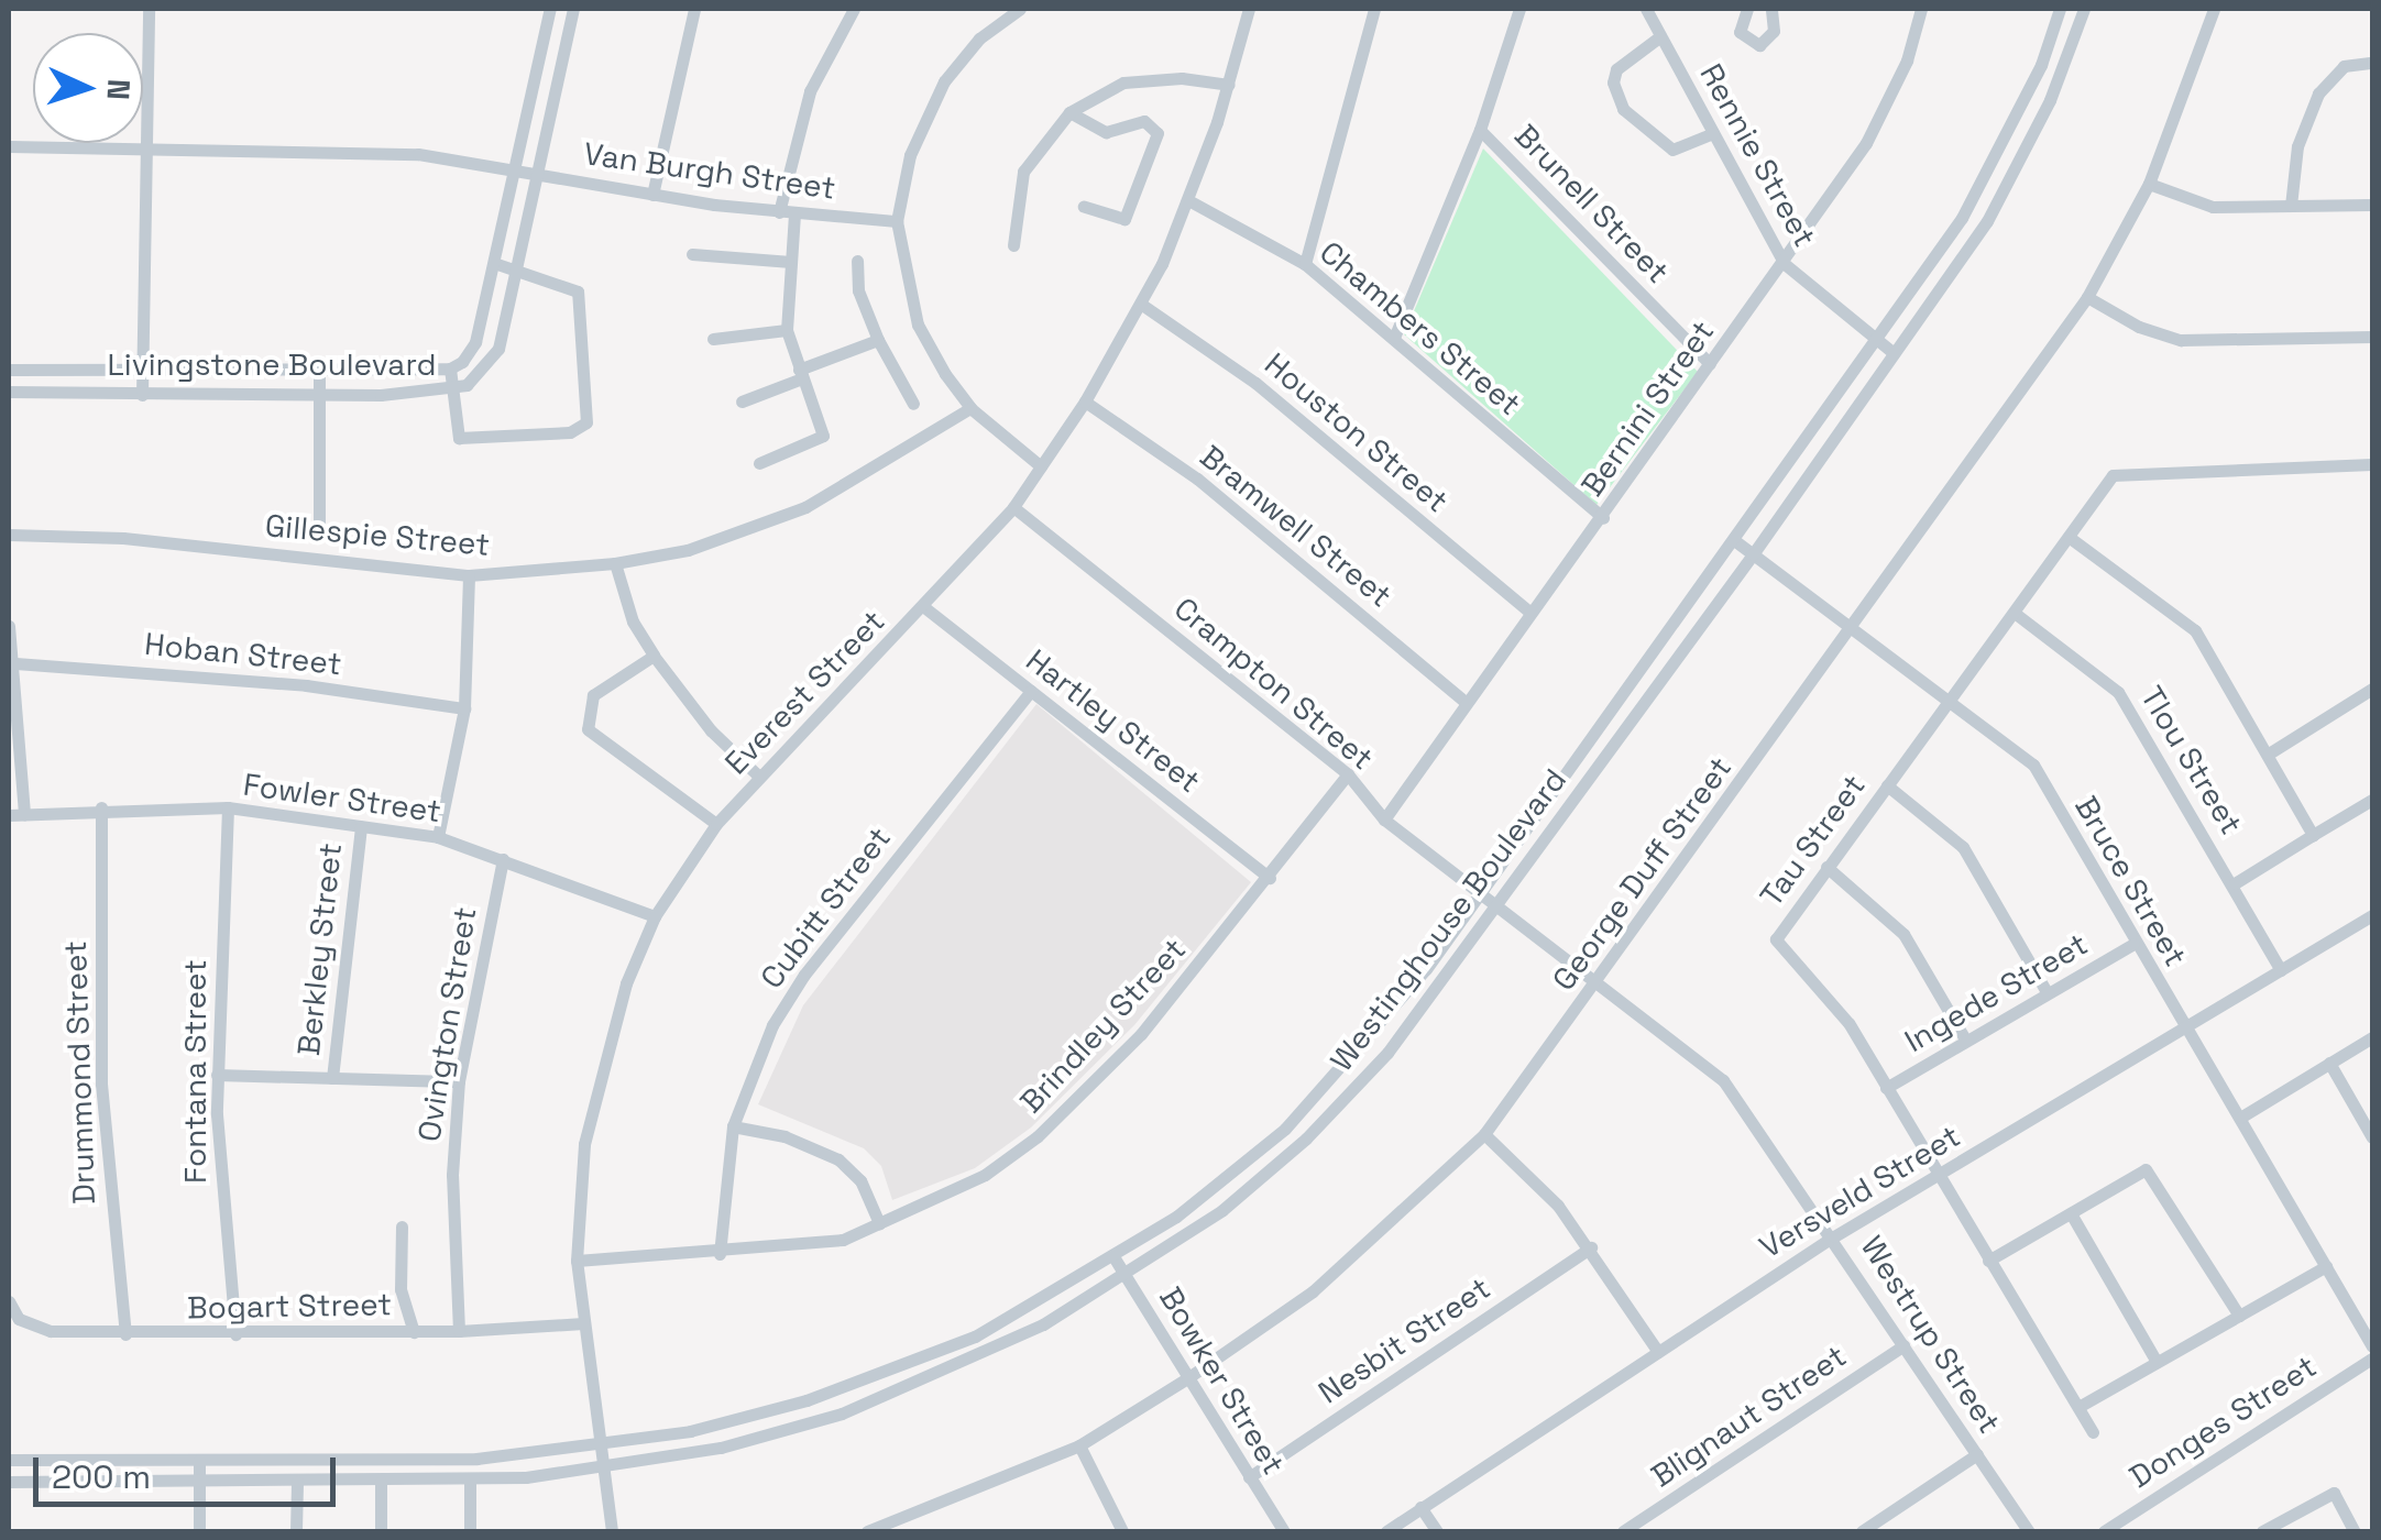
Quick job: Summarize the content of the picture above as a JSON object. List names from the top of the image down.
{
  "streets": {
    "street": [
      "Rennie Street",
      "Van Burgh Street",
      "Brunell Street",
      "Chambers Street",
      "Livingstone Boulevard",
      "Bernini Street",
      "Houston Street",
      "Bramwell Street",
      "Gillespie Street",
      "Hoban Street",
      "Crampton Street",
      "Everest Street",
      "Hartley Street",
      "Tlou Street",
      "Fowler Street",
      "Tau Street",
      "George Duff Street",
      "Bruce Street",
      "Cubitt Street",
      "Westinghouse Boulevard",
      "Berkley Street",
      "Ingede Street",
      "Ovington Street",
      "Brindley Street",
      "Fontana Street",
      "Drummond Street",
      "Versveld Street",
      "Bogart Street",
      "Westrup Street",
      "Nesbit Street",
      "Bowker Street",
      "Blignaut Street",
      "Donges Street"
    ]
  },
  "crossings": [
    ["Rennie Street", "Bernini Street"],
    ["Rennie Street", "Westinghouse Boulevard"],
    ["Van Burgh Street", "Livingstone Boulevard"],
    ["Brunell Street", "Bernini Street"],
    ["Chambers Street", "Bernini Street"],
    ["Chambers Street", "Everest Street"],
    ["Bernini Street", "Houston Street"],
    ["Bernini Street", "Bramwell Street"],
    ["Bernini Street", "Crampton Street"],
    ["Houston Street", "Everest Street"],
    ["Bramwell Street", "Everest Street"],
    ["Crampton Street", "Everest Street"],
    ["Crampton Street", "Westinghouse Boulevard"],
    ["Crampton Street", "Brindley Street"],
    ["Crampton Street", "Westrup Street"],
    ["Everest Street", "Hartley Street"],
    ["Everest Street", "Fowler Street"],
    ["Everest Street", "Westinghouse Boulevard"],
    ["Everest Street", "Brindley Street"],
    ["Everest Street", "Bogart Street"],
    ["Hartley Street", "Cubitt Street"],
    ["Hartley Street", "Brindley Street"],
    ["Tlou Street", "Tau Street"],
    ["Tlou Street", "Versveld Street"],
    ["Fowler Street", "Berkley Street"],
    ["Fowler Street", "Ovington Street"],
    ["Fowler Street", "Fontana Street"],
    ["Fowler Street", "Drummond Street"],
    ["Tau Street", "Bruce Street"],
    ["Tau Street", "Ingede Street"],
    ["Tau Street", "Versveld Street"],
    ["George Duff Street", "Bruce Street"],
    ["George Duff Street", "Westrup Street"],
    ["George Duff Street", "Bowker Street"],
    ["Bruce Street", "Westinghouse Boulevard"],
    ["Bruce Street", "Ingede Street"],
    ["Bruce Street", "Versveld Street"],
    ["Cubitt Street", "Brindley Street"],
    ["Westinghouse Boulevard", "Westrup Street"],
    ["Westinghouse Boulevard", "Bowker Street"],
    ["Ovington Street", "Bogart Street"],
    ["Fontana Street", "Bogart Street"],
    ["Drummond Street", "Bogart Street"],
    ["Versveld Street", "Westrup Street"],
    ["Westrup Street", "Blignaut Street"],
    ["Nesbit Street", "Bowker Street"]
  ],
  "scale_bar": "200 m",
  "north": "right"
}
